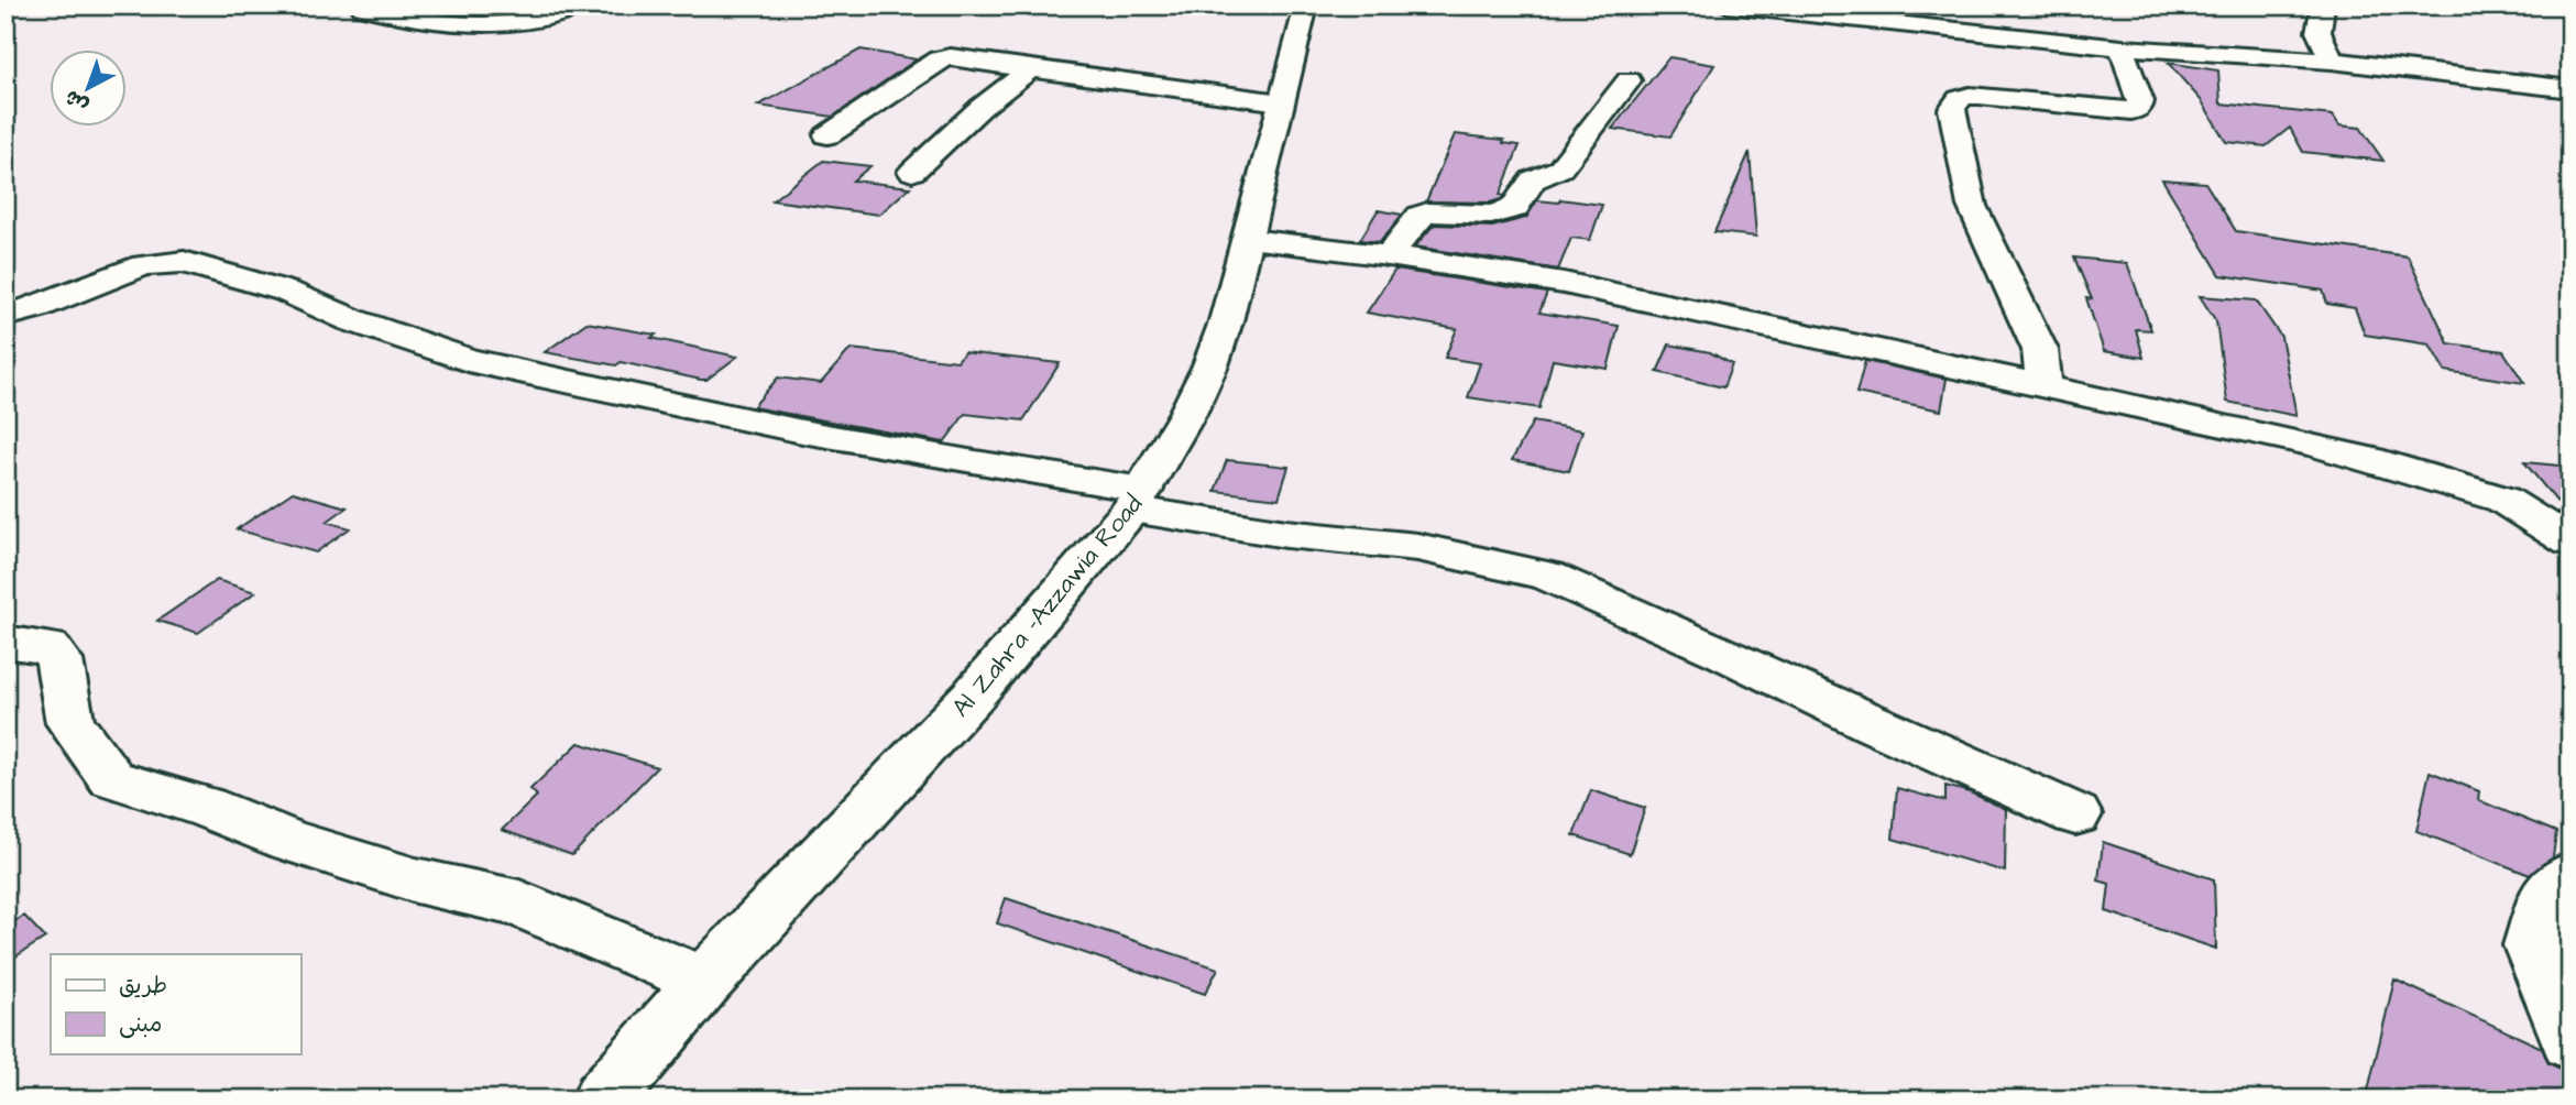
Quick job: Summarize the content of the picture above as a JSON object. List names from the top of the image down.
{
  "streets": {
    "street": ["Al Zahra -Azzawia Road"]
  },
  "legend": ["طريق", "مبنى"],
  "north": "bottom left"
}
